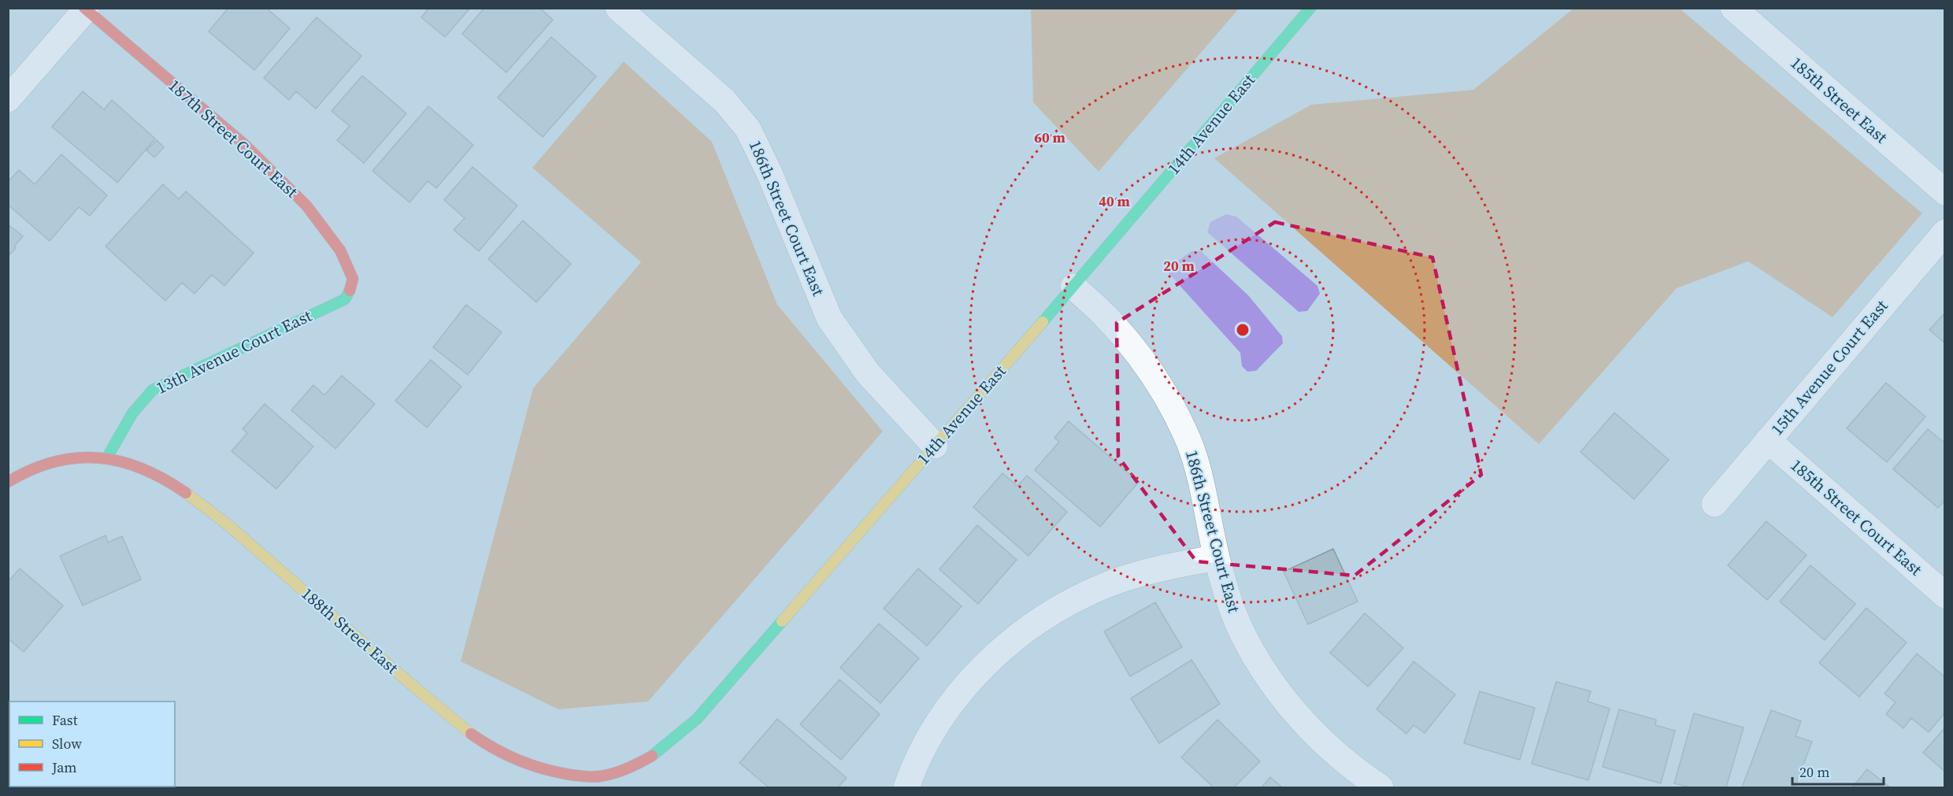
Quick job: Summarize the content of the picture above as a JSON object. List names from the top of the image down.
{
  "streets": {
    "street": [
      "185th Street East",
      "14th Avenue East",
      "187th Street Court East",
      "186th Street Court East",
      "13th Avenue Court East",
      "15th Avenue Court East",
      "185th Street Court East",
      "188th Street East"
    ]
  },
  "crossings": [
    ["14th Avenue East", "186th Street Court East"],
    ["14th Avenue East", "188th Street East"],
    ["187th Street Court East", "13th Avenue Court East"],
    ["13th Avenue Court East", "188th Street East"],
    ["15th Avenue Court East", "185th Street Court East"]
  ],
  "legend": ["Fast", "Slow", "Jam"],
  "scale_bar": "20 m",
  "rings": ["60 m", "40 m", "20 m"]
}
